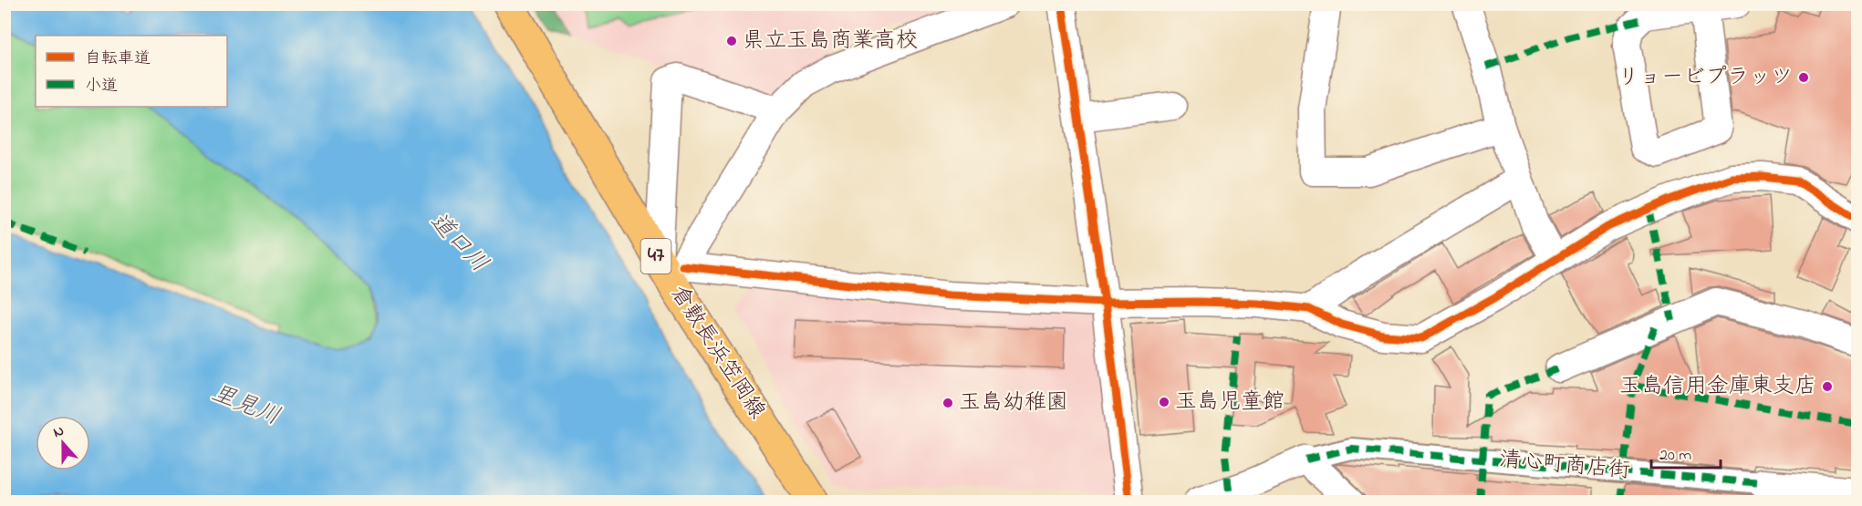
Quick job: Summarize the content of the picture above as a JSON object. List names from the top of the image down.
{
  "streets": {
    "main road": ["47", "倉敷長浜笠岡線"],
    "street": ["清心町商店街"]
  },
  "water": ["道口川", "里見川"],
  "places": [
    "県立玉島商業高校",
    "リョービプラッツ",
    "玉島信用金庫東支店",
    "玉島児童館",
    "玉島幼稚園"
  ],
  "legend": ["自転車道", "小道"],
  "scale_bar": "20 m",
  "north": "top"
}
